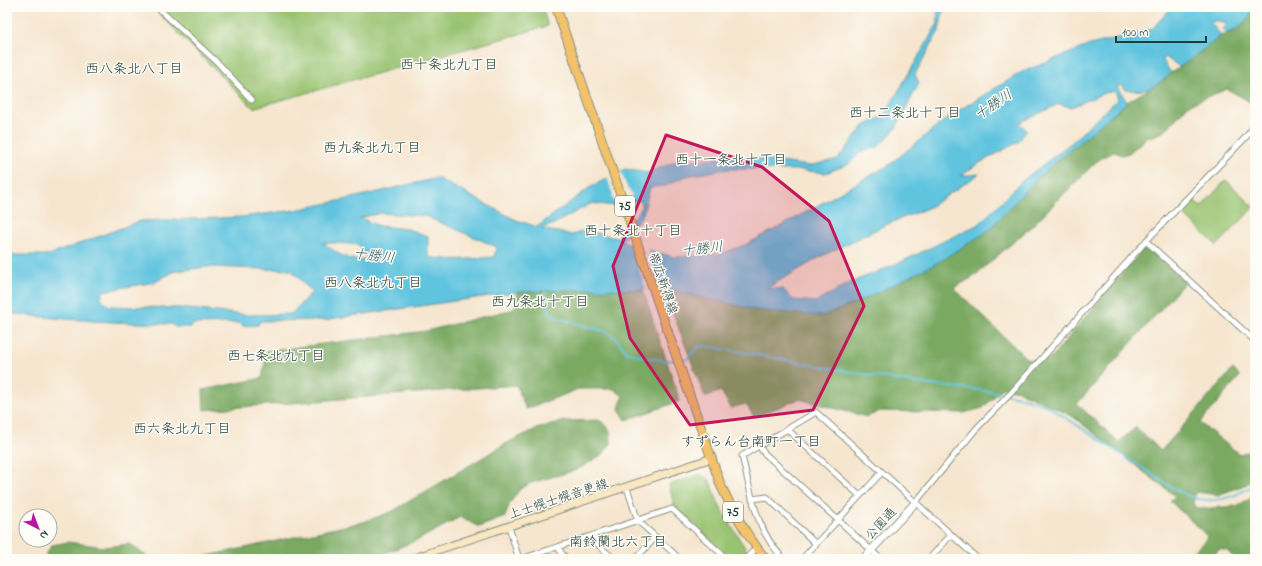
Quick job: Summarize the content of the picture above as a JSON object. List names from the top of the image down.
{
  "streets": {
    "main road": ["75", "帯広新得線", "上士幌士幌音更線"],
    "street": ["公園通"]
  },
  "crossings": [
    ["帯広新得線", "上士幌士幌音更線"]
  ],
  "districts": [
    "西十条北九丁目",
    "西八条北八丁目",
    "西十二条北十丁目",
    "西九条北九丁目",
    "西十一条北十丁目",
    "西十条北十丁目",
    "西八条北九丁目",
    "西九条北十丁目",
    "西七条北九丁目",
    "西六条北九丁目",
    "すずらん台南町一丁目",
    "南鈴蘭北六丁目"
  ],
  "water": ["十勝川"],
  "scale_bar": "100 m",
  "north": "bottom right"
}
